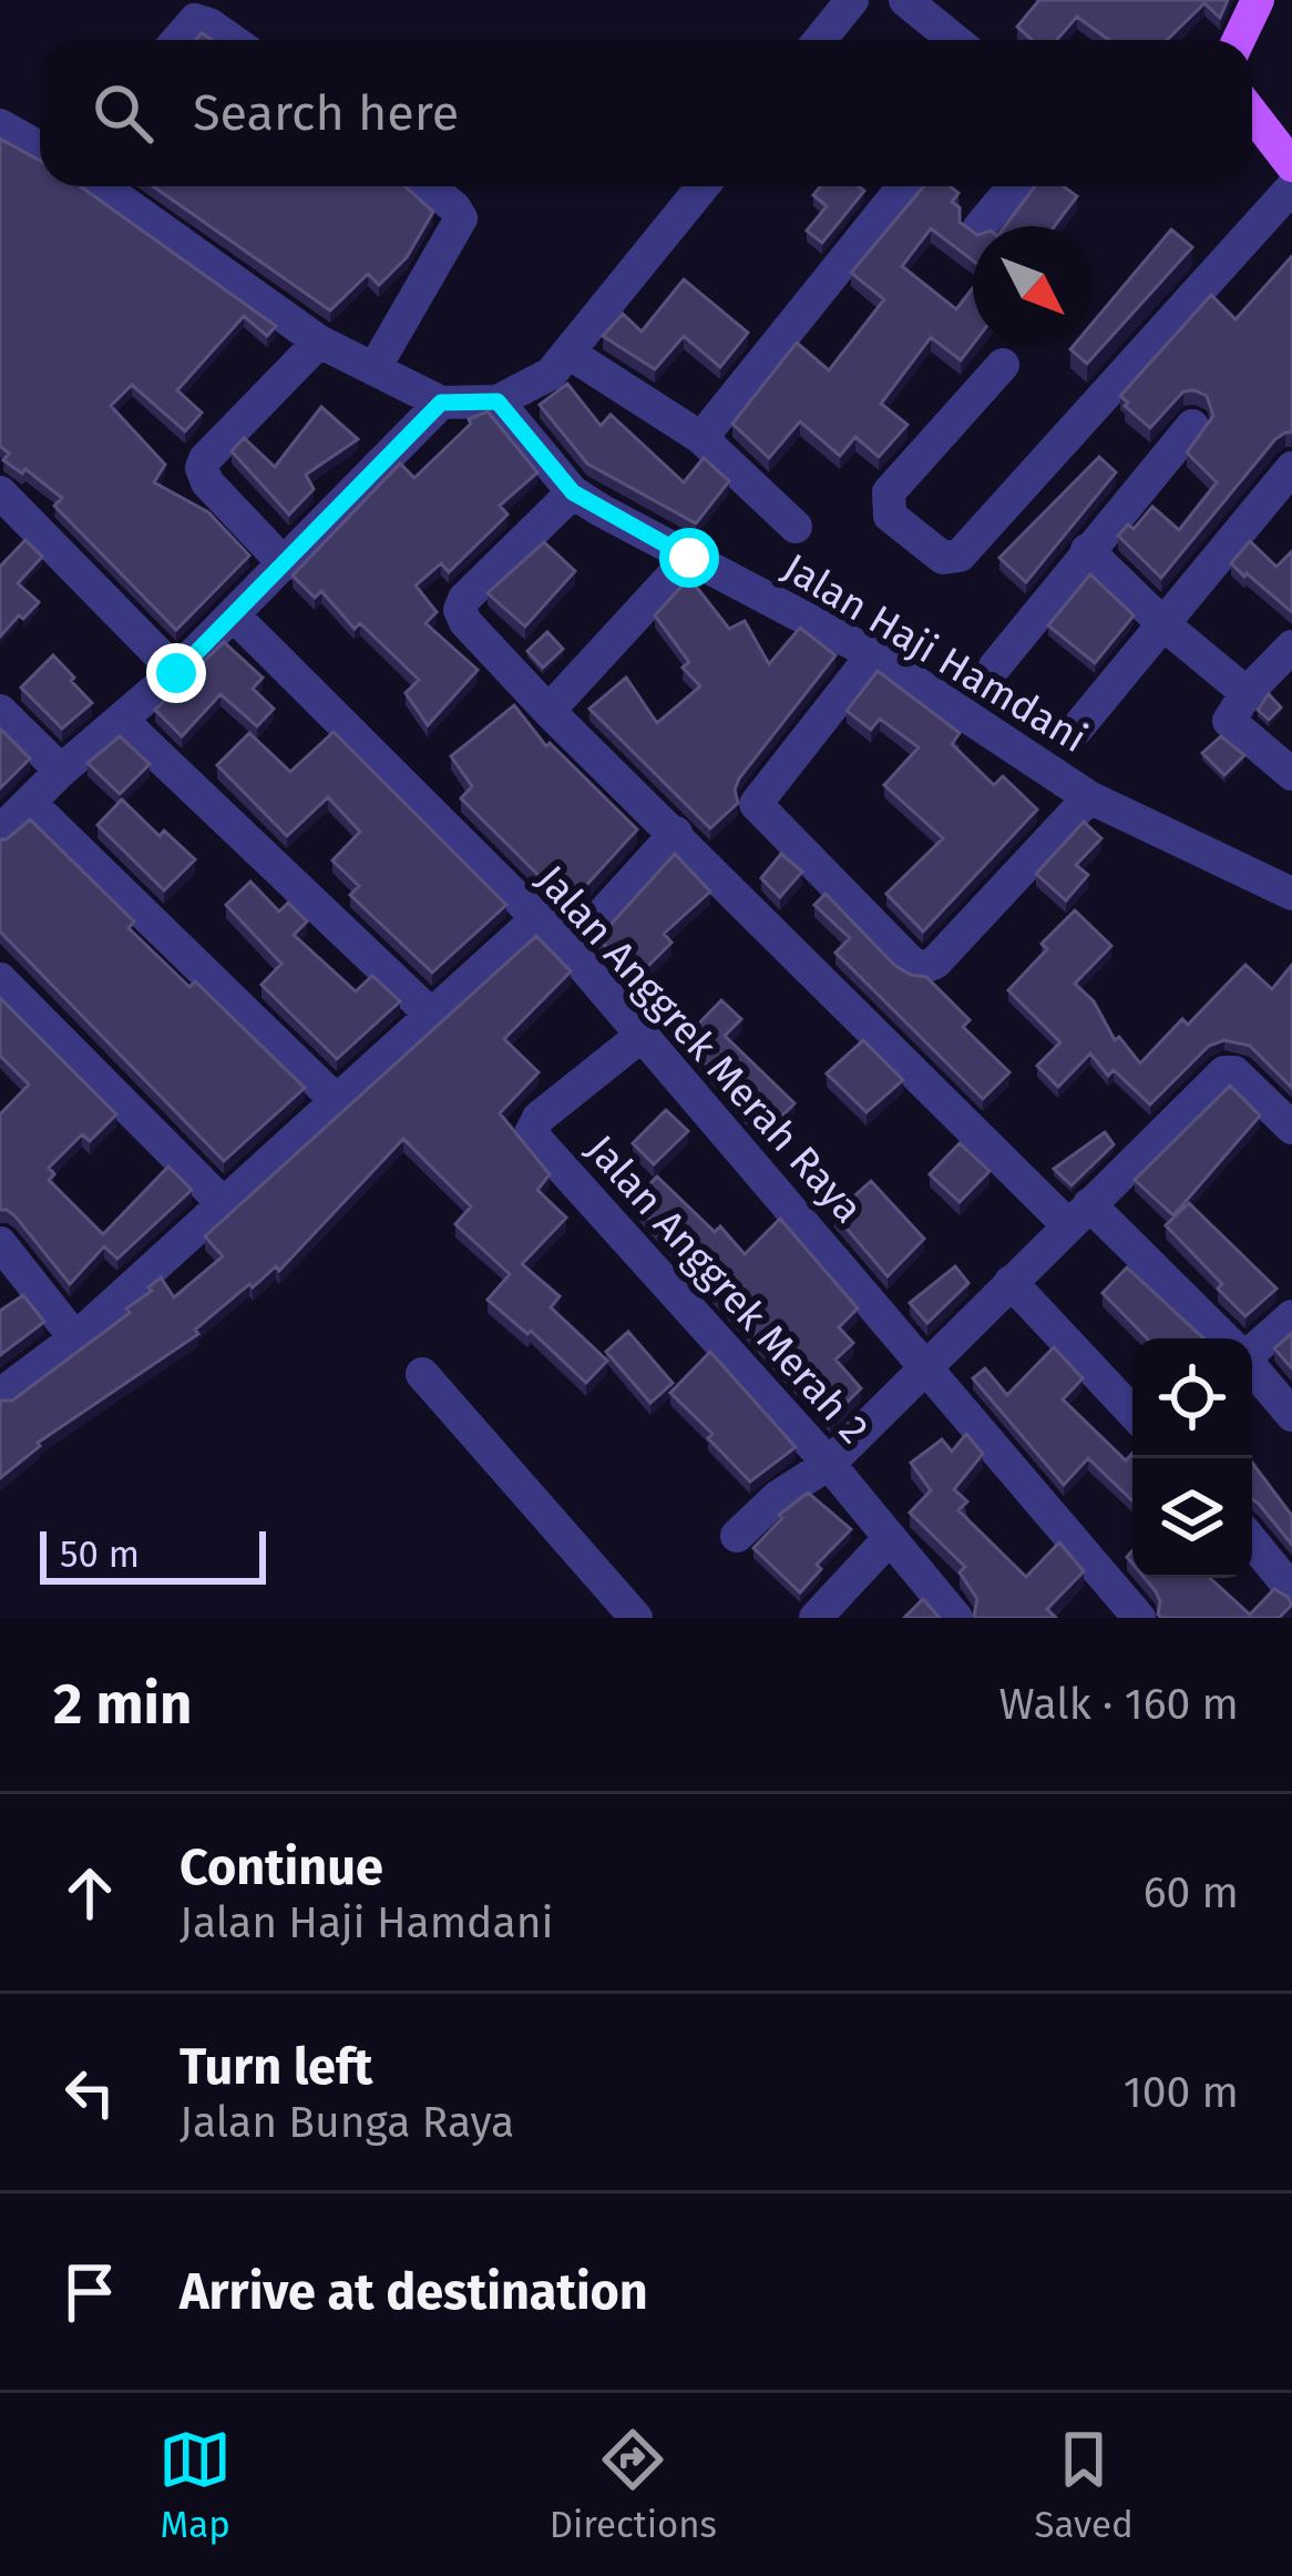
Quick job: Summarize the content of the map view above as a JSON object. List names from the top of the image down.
{
  "streets": {
    "street": ["Jalan Haji Hamdani", "Jalan Anggrek Merah Raya", "Jalan Anggrek Merah 2"]
  },
  "crossings": [
    ["Jalan Anggrek Merah Raya", "Jalan Anggrek Merah 2"]
  ],
  "scale_bar": "50 m",
  "north": "bottom right",
  "page": {
    "search": "Search here",
    "scale": "50 m",
    "heading": ["2 min", "Walk · 160 m"],
    "list": [
      ["Continue", "Jalan Haji Hamdani", "60 m"],
      ["Turn left", "Jalan Bunga Raya", "100 m"],
      "Arrive at destination"
    ],
    "nav": ["Map", "Directions", "Saved"]
  }
}
